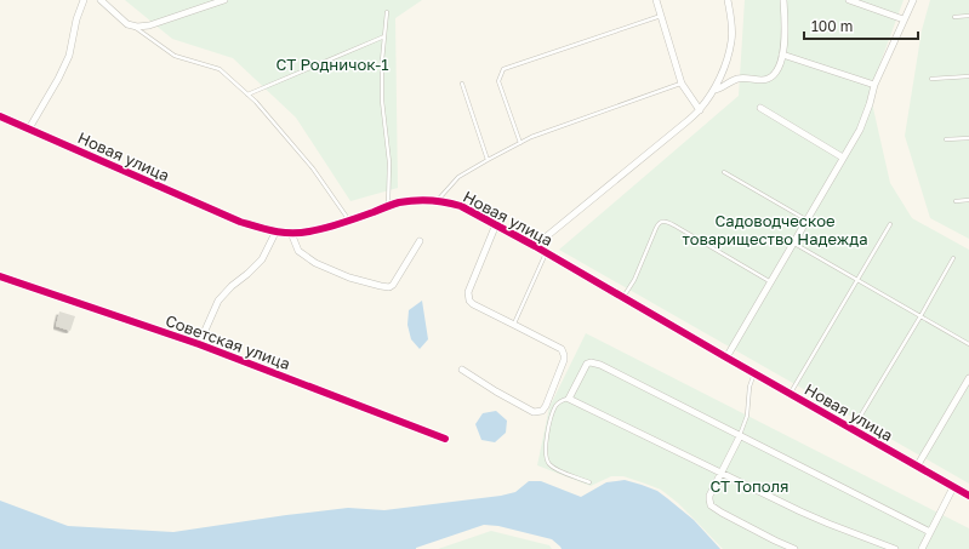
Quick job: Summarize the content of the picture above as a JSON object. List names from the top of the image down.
{
  "streets": {
    "street": ["Новая улица", "Советская улица"]
  },
  "parks": ["СТ Родничок-1", "Садоводческое товарищество Надежда", "СТ Тополя"],
  "scale_bar": "100 m"
}
